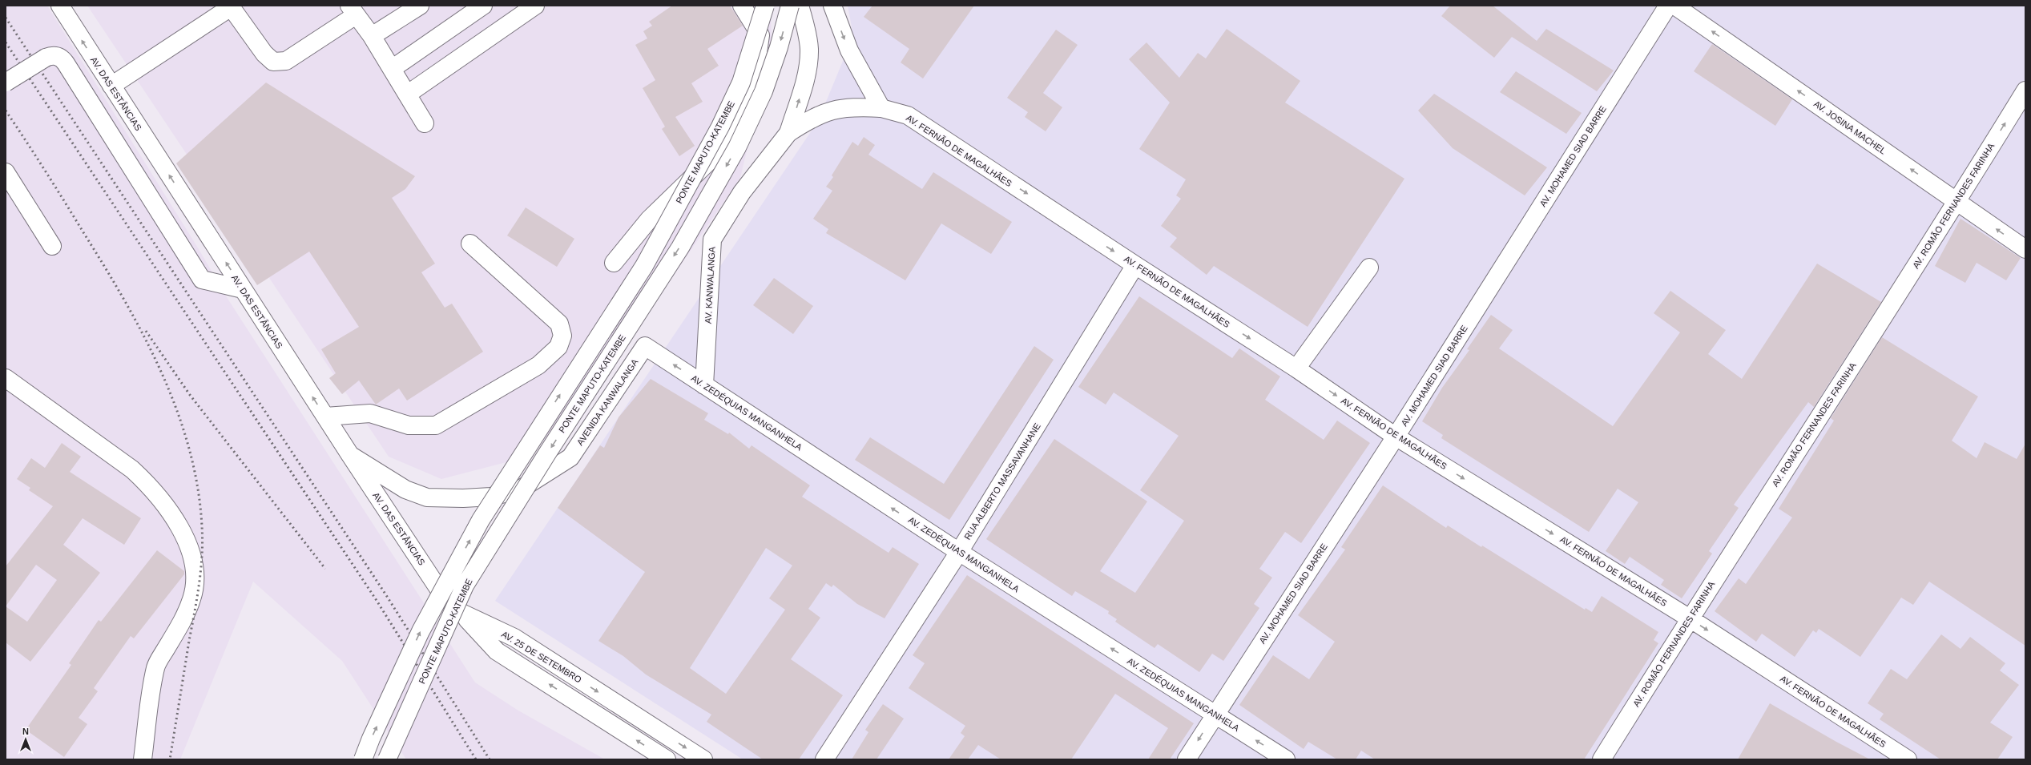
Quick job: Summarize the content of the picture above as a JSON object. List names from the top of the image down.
{
  "streets": {
    "main road": [
      "AV. DAS ESTÂNCIAS",
      "AV. JOSINA MACHEL",
      "AV. FERNÃO DE MAGALHÃES",
      "PONTE MAPUTO-KATEMBE",
      "AV. MOHAMED SIAD BARRE",
      "AV. ROMÃO FERNANDES FARINHA",
      "AV. KANWALANGA",
      "AVENIDA KANWALANGA",
      "AV. ZEDÉQUIAS MANGANHELA",
      "RUA ALBERTO MASSAVANHANE",
      "AV. 25 DE SETEMBRO"
    ]
  },
  "crossings": [
    ["AV. DAS ESTÂNCIAS", "AVENIDA KANWALANGA"],
    ["AV. DAS ESTÂNCIAS", "AV. 25 DE SETEMBRO"],
    ["AV. JOSINA MACHEL", "AV. ROMÃO FERNANDES FARINHA"],
    ["AV. FERNÃO DE MAGALHÃES", "AV. MOHAMED SIAD BARRE"],
    ["AV. FERNÃO DE MAGALHÃES", "AV. ROMÃO FERNANDES FARINHA"],
    ["AV. FERNÃO DE MAGALHÃES", "AV. KANWALANGA"],
    ["AV. FERNÃO DE MAGALHÃES", "RUA ALBERTO MASSAVANHANE"],
    ["AV. MOHAMED SIAD BARRE", "AV. ZEDÉQUIAS MANGANHELA"],
    ["AV. KANWALANGA", "AV. ZEDÉQUIAS MANGANHELA"],
    ["AVENIDA KANWALANGA", "AV. ZEDÉQUIAS MANGANHELA"],
    ["AV. ZEDÉQUIAS MANGANHELA", "RUA ALBERTO MASSAVANHANE"]
  ],
  "one_way": [
    "AV. DAS ESTÂNCIAS",
    "AV. JOSINA MACHEL",
    "AV. FERNÃO DE MAGALHÃES",
    "AV. ZEDÉQUIAS MANGANHELA"
  ],
  "north": "top"
}
